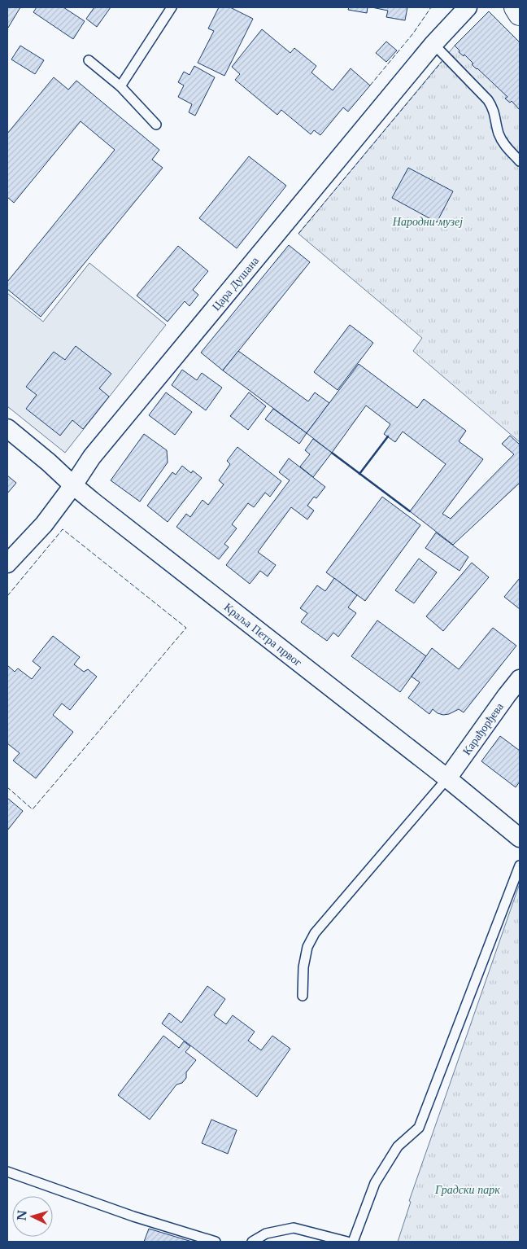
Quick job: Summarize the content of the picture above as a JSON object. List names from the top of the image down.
{
  "streets": {
    "street": ["Цара Душана", "Краља Петра првог", "Карађорђева"]
  },
  "crossings": [
    ["Цара Душана", "Краља Петра првог"],
    ["Краља Петра првог", "Карађорђева"]
  ],
  "parks": ["Народни музеј", "Градски парк"],
  "north": "left"
}
